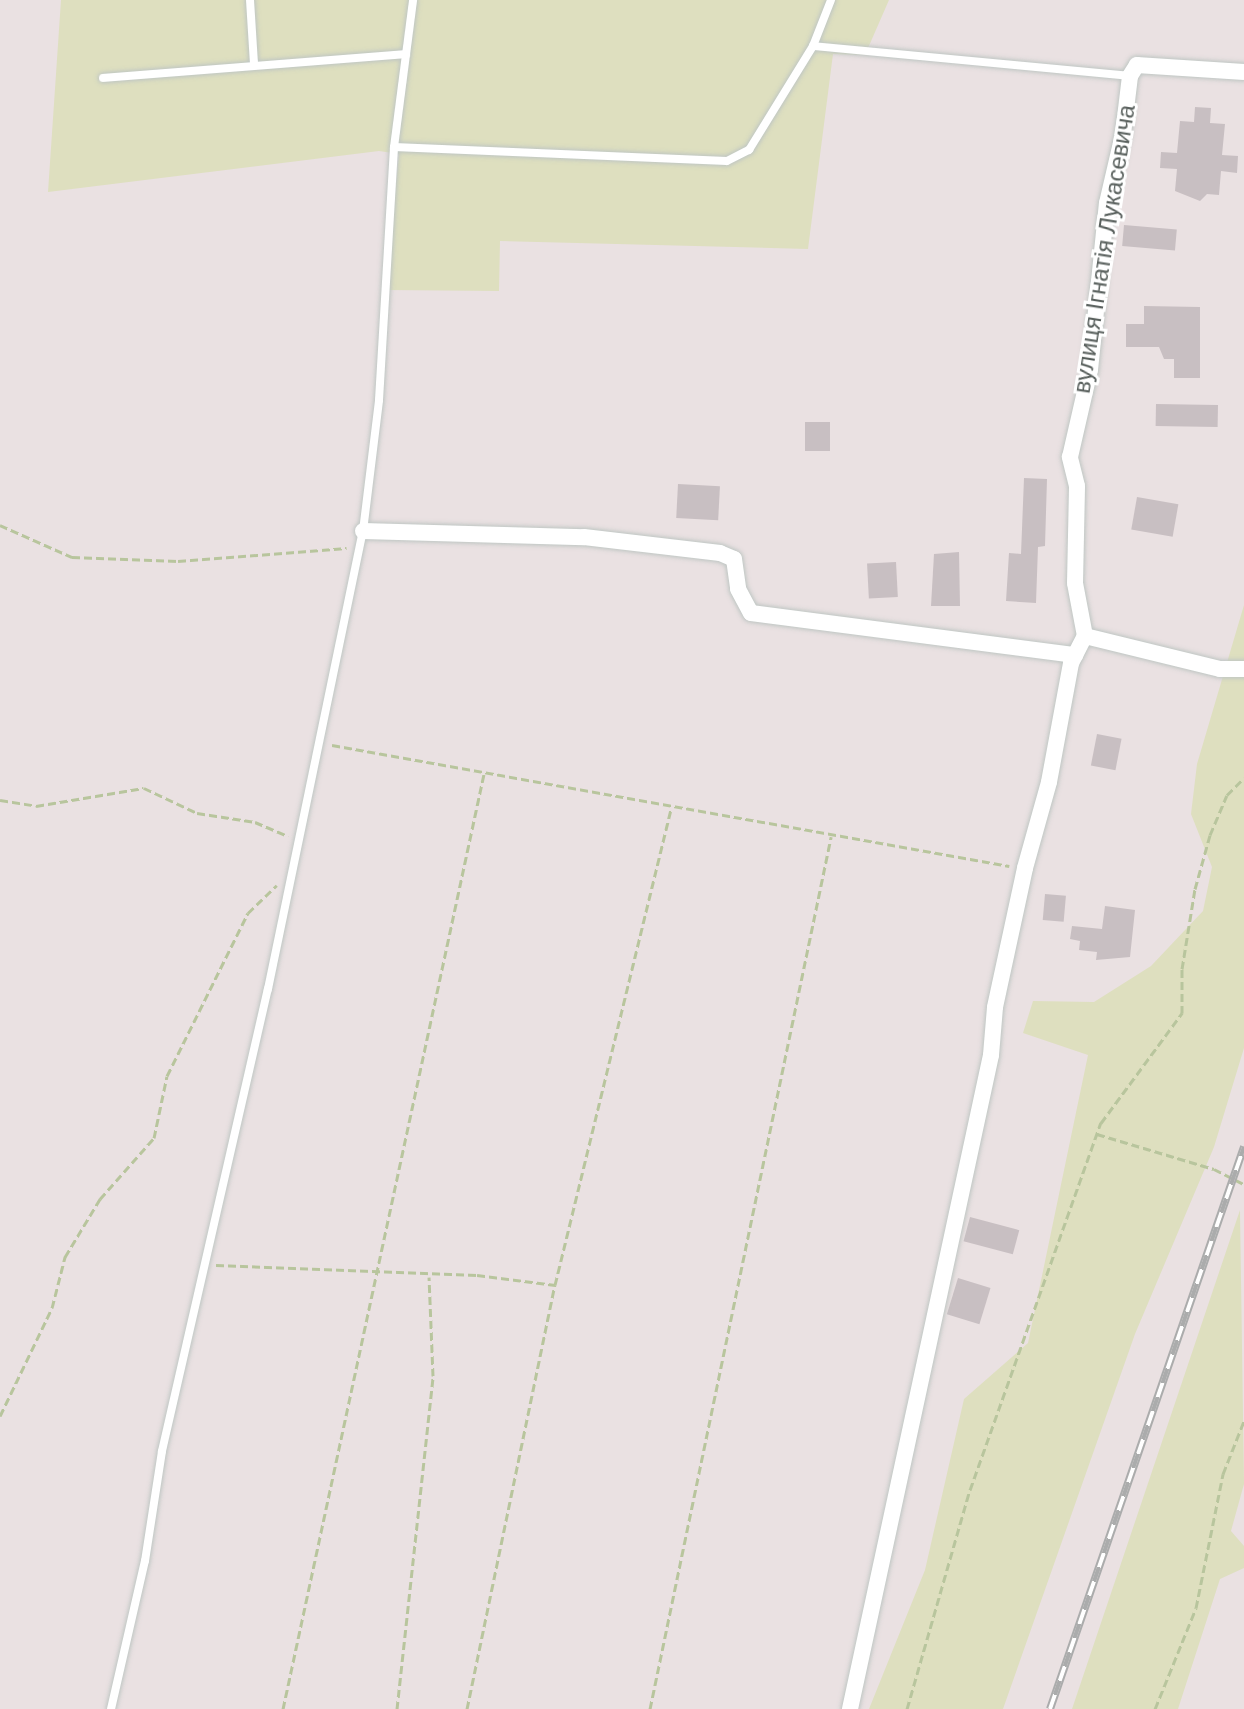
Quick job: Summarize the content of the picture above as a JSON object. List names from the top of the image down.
{
  "streets": {
    "street": ["вулиця Ігнатія Лукасевича"]
  }
}
